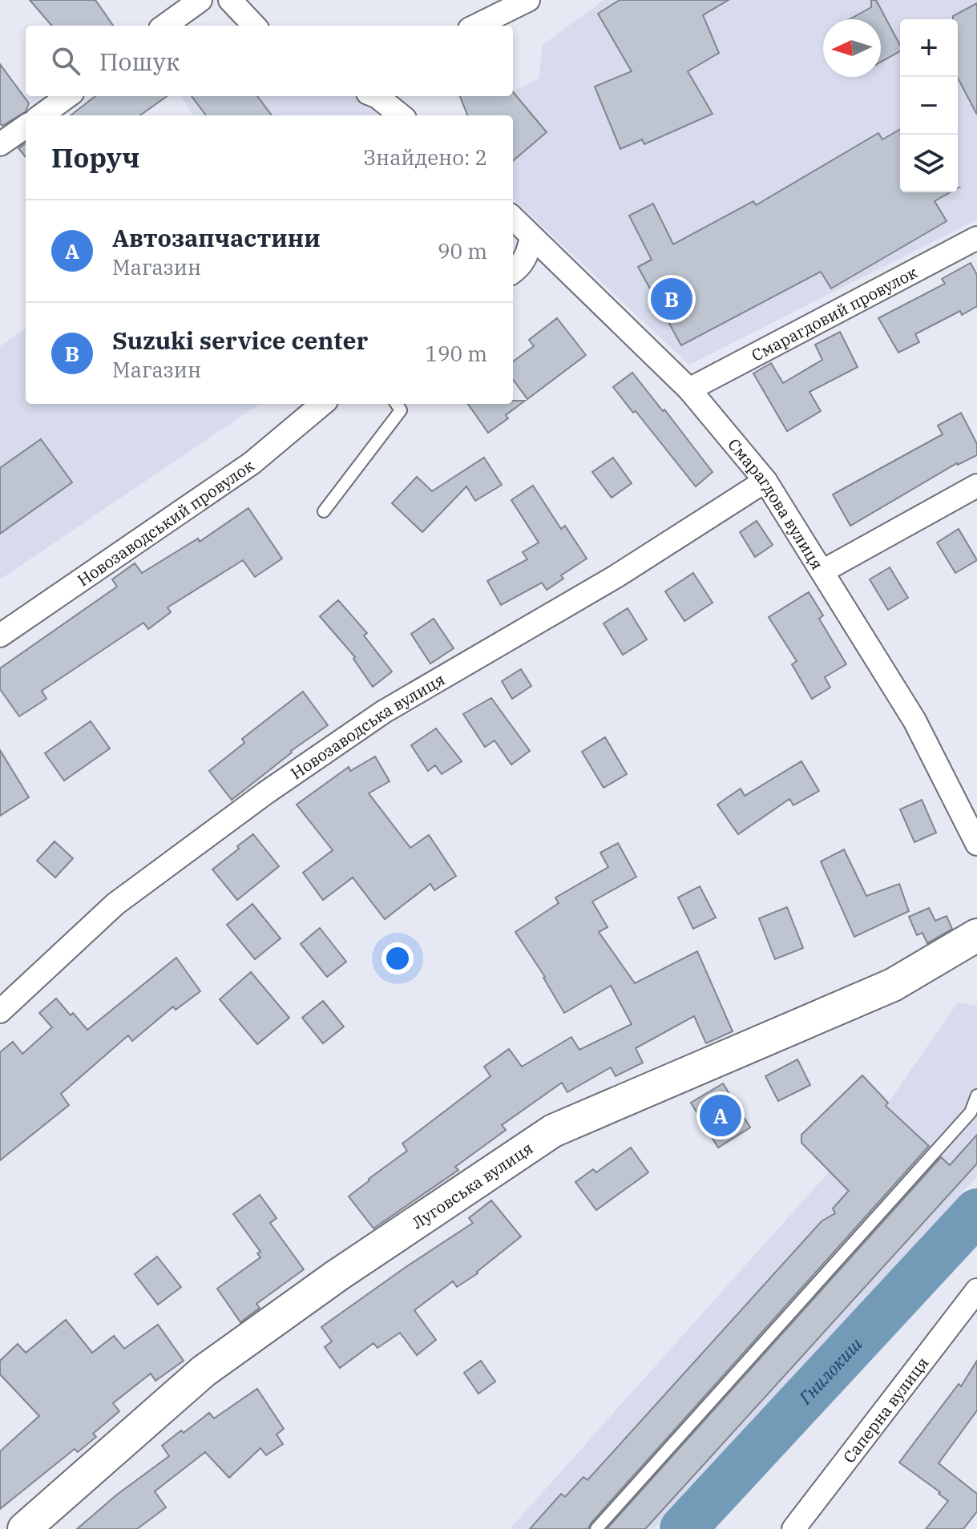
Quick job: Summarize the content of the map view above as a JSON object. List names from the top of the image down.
{
  "streets": {
    "street": [
      "Смарагдовий провулок",
      "Смарагдова вулиця",
      "Новозаводський провулок",
      "Новозаводська вулиця",
      "Луговська вулиця",
      "Саперна вулиця"
    ]
  },
  "crossings": [
    ["Смарагдовий провулок", "Смарагдова вулиця"],
    ["Смарагдова вулиця", "Новозаводська вулиця"]
  ],
  "water": ["Гнилокиш"],
  "north": "left",
  "page": {
    "map_buttons": ["+", "−"],
    "search": "Пошук",
    "heading": ["Поруч", "Знайдено: 2"],
    "list": [
      {
        "mark": "A",
        "name": "Автозапчастини",
        "note": "Магазин",
        "value": "90 m"
      },
      {
        "mark": "B",
        "name": "Suzuki service center",
        "note": "Магазин",
        "value": "190 m"
      }
    ],
    "pins": ["B", "A"]
  }
}
